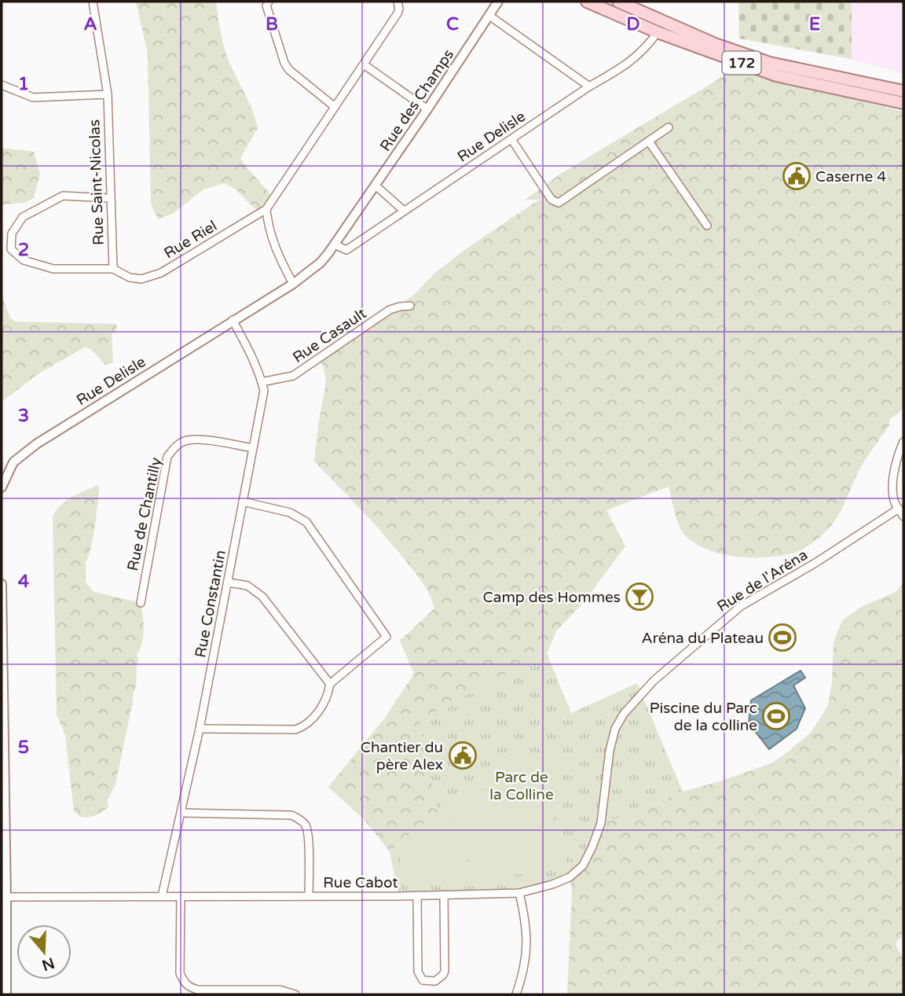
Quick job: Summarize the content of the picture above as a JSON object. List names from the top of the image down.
{
  "streets": {
    "main road": ["172"],
    "street": [
      "Rue des Champs",
      "Rue Delisle",
      "Rue Saint-Nicolas",
      "Rue Riel",
      "Rue Casault",
      "Rue de Chantilly",
      "Rue de l'Aréna",
      "Rue Constantin",
      "Rue Cabot"
    ]
  },
  "crossings": [
    ["172", "Rue Delisle"],
    ["Rue des Champs", "Rue Delisle"],
    ["Rue Delisle", "Rue Constantin"],
    ["Rue Saint-Nicolas", "Rue Riel"],
    ["Rue Casault", "Rue Constantin"],
    ["Rue de Chantilly", "Rue Constantin"],
    ["Rue de l'Aréna", "Rue Cabot"],
    ["Rue Constantin", "Rue Cabot"]
  ],
  "parks": ["Parc de la Colline"],
  "places": {
    "public building": ["Caserne 4", "Chantier du père Alex"],
    "bar": ["Camp des Hommes"],
    "sports": ["Aréna du Plateau", "Piscine du Parc de la colline"]
  },
  "north": "bottom",
  "grid": {
    "columns": [
      "A",
      "B",
      "C",
      "D",
      "E"
    ],
    "rows": [
      "1",
      "2",
      "3",
      "4",
      "5"
    ]
  }
}
